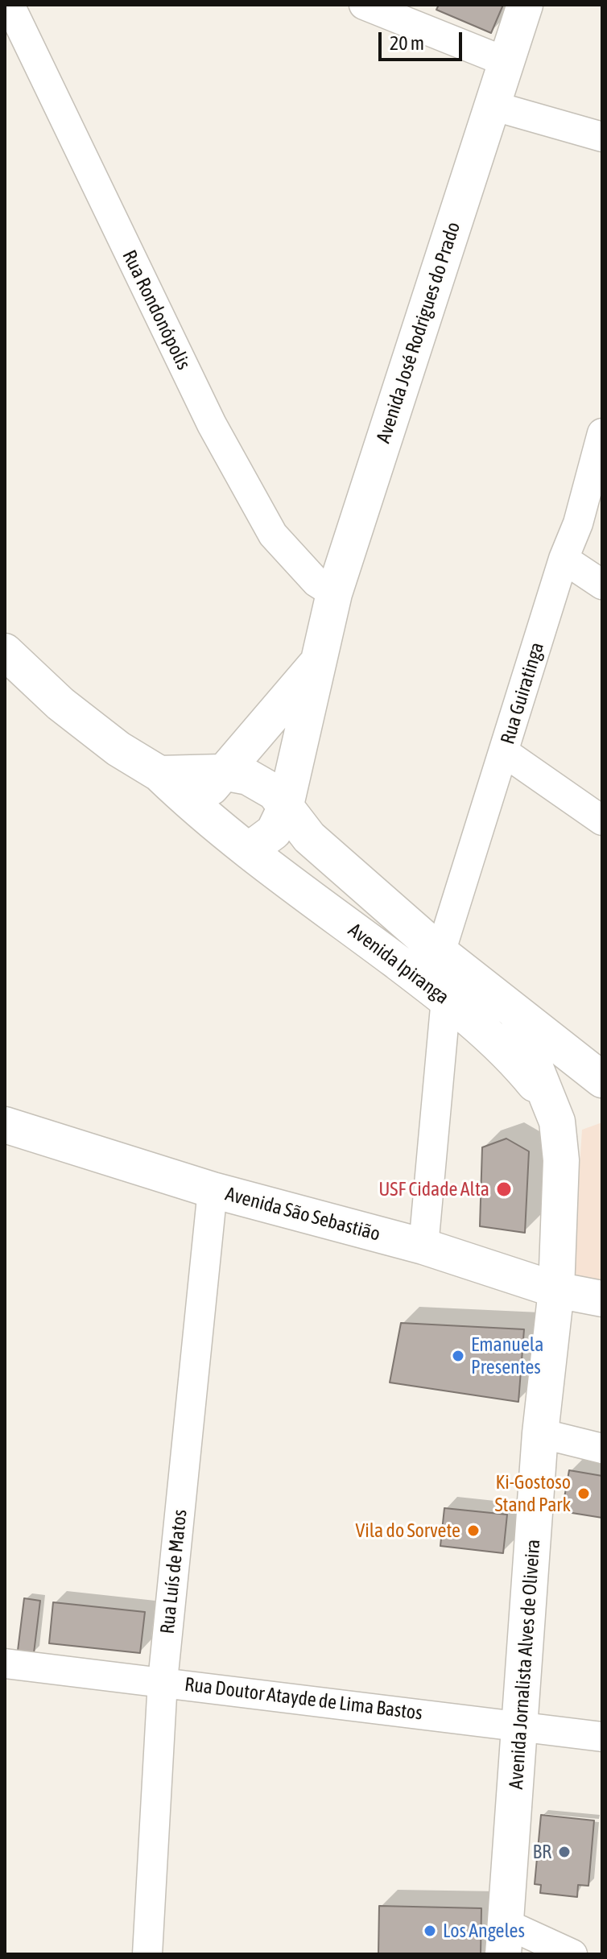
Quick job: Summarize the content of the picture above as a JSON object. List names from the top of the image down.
{
  "streets": {
    "street": [
      "Rua Rondonópolis",
      "Avenida José Rodrigues do Prado",
      "Rua Guiratinga",
      "Avenida Ipiranga",
      "Avenida São Sebastião",
      "Rua Luís de Matos",
      "Avenida Jornalista Alves de Oliveira",
      "Rua Doutor Atayde de Lima Bastos"
    ]
  },
  "crossings": [
    ["Rua Rondonópolis", "Avenida José Rodrigues do Prado"],
    ["Avenida José Rodrigues do Prado", "Avenida Ipiranga"],
    ["Rua Guiratinga", "Avenida Ipiranga"],
    ["Avenida Ipiranga", "Avenida Jornalista Alves de Oliveira"],
    ["Avenida São Sebastião", "Rua Luís de Matos"],
    ["Avenida São Sebastião", "Avenida Jornalista Alves de Oliveira"],
    ["Rua Luís de Matos", "Rua Doutor Atayde de Lima Bastos"],
    ["Avenida Jornalista Alves de Oliveira", "Rua Doutor Atayde de Lima Bastos"]
  ],
  "places": [
    "USF Cidade Alta",
    "Emanuela Presentes",
    "Ki-Gostoso Stand Park",
    "Vila do Sorvete",
    "BR",
    "Los Angeles"
  ],
  "scale_bar": "20 m"
}
